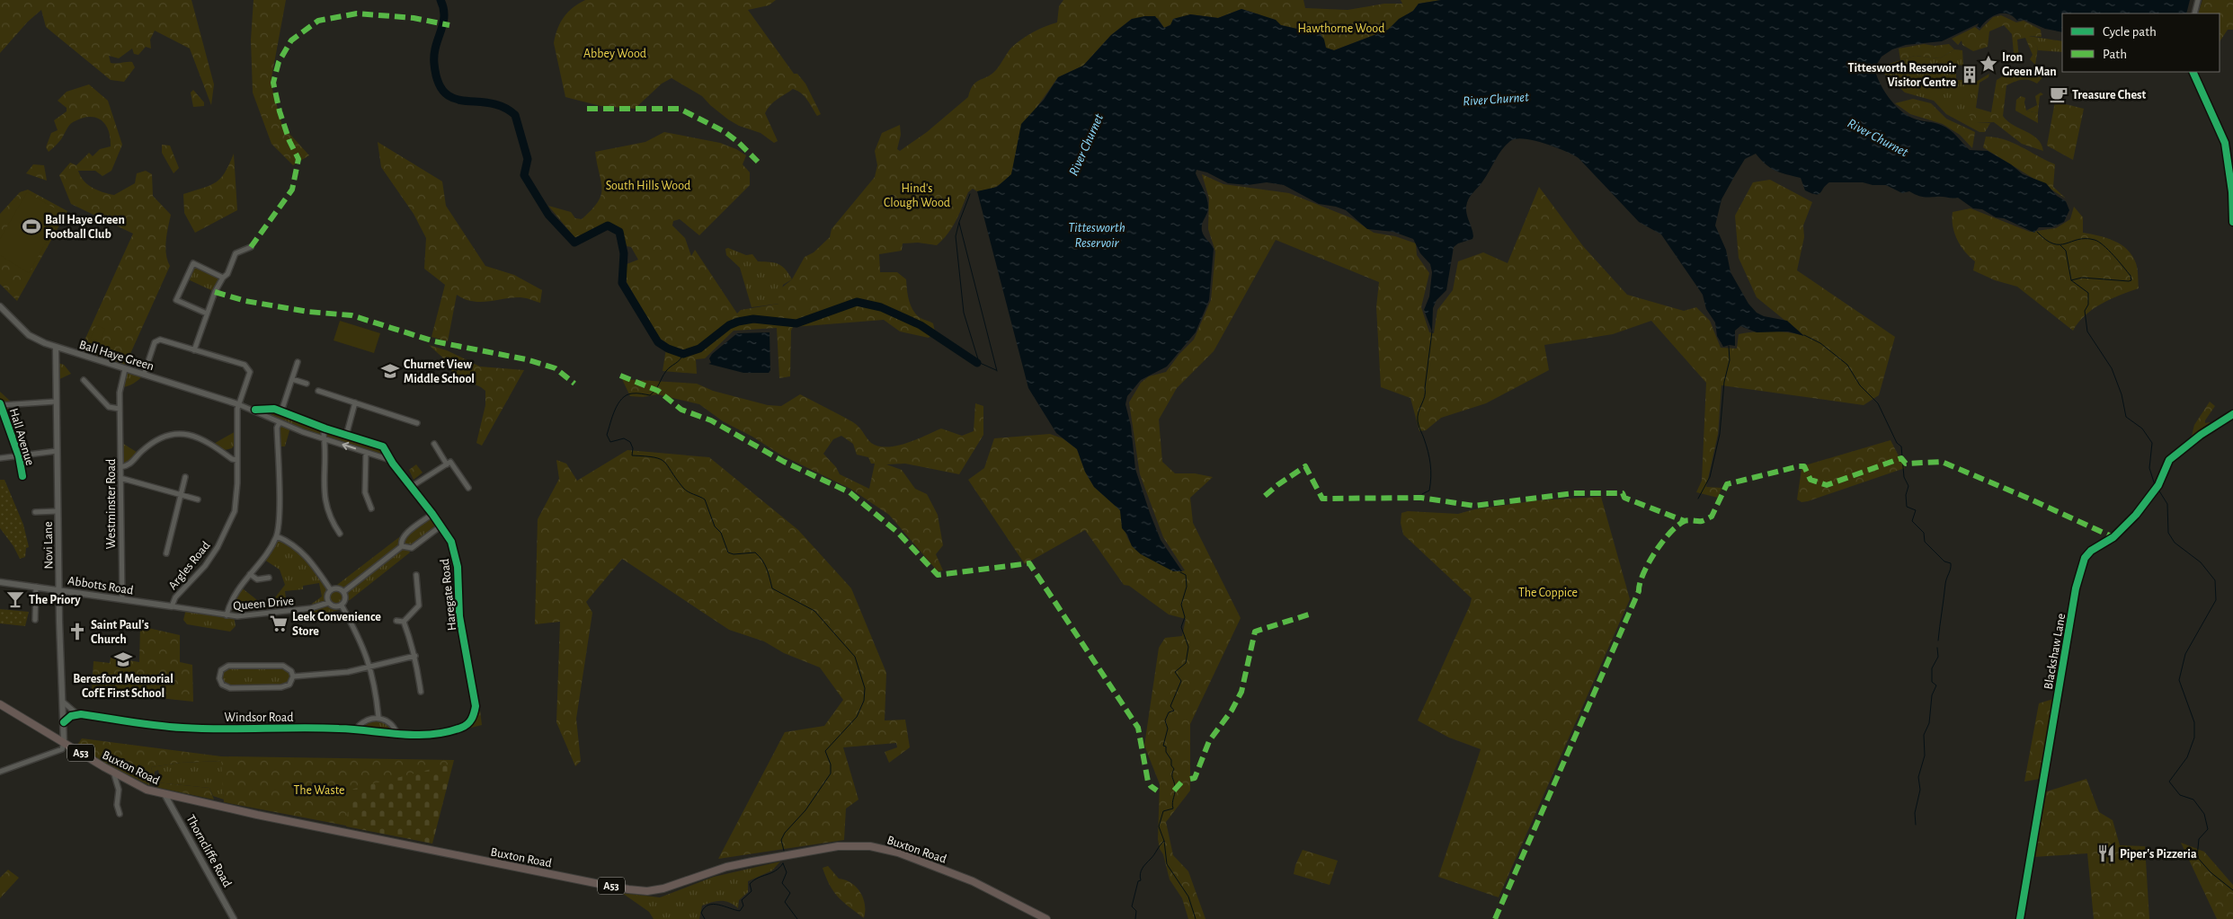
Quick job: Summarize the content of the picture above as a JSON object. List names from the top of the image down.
{
  "streets": {
    "highway": ["A53", "Buxton Road"],
    "street": [
      "Ball Haye Green",
      "Hall Avenue",
      "Westminster Road",
      "Novi Lane",
      "Argles Road",
      "Abbotts Road",
      "Haregate Road",
      "Queen Drive",
      "Blackshaw Lane",
      "Windsor Road",
      "Thorncliffe Road"
    ]
  },
  "crossings": [
    ["Ball Haye Green", "Westminster Road"],
    ["Ball Haye Green", "Novi Lane"],
    ["Ball Haye Green", "Argles Road"],
    ["Westminster Road", "Abbotts Road"],
    ["Novi Lane", "Abbotts Road"],
    ["Novi Lane", "Buxton Road"],
    ["Argles Road", "Abbotts Road"],
    ["Argles Road", "Queen Drive"],
    ["Abbotts Road", "Queen Drive"],
    ["Haregate Road", "Windsor Road"],
    ["Buxton Road", "Thorncliffe Road"]
  ],
  "water": ["River Churnet", "Tittesworth Reservoir"],
  "parks": [
    "Hawthorne Wood",
    "Abbey Wood",
    "South Hills Wood",
    "Hind's Clough Wood",
    "The Coppice",
    "The Waste"
  ],
  "places": {
    "place": ["Iron Green Man"],
    "building": ["Tittesworth Reservoir Visitor Centre"],
    "cafe": ["Treasure Chest"],
    "sports": ["Ball Haye Green Football Club"],
    "school or university": ["Churnet View Middle School", "Beresford Memorial CofE First School"],
    "bar": ["The Priory"],
    "supermarket": ["Leek Convenience Store"],
    "church": ["Saint Paul's Church"],
    "restaurant": ["Piper's Pizzeria"]
  },
  "legend": ["Cycle path", "Path"]
}
